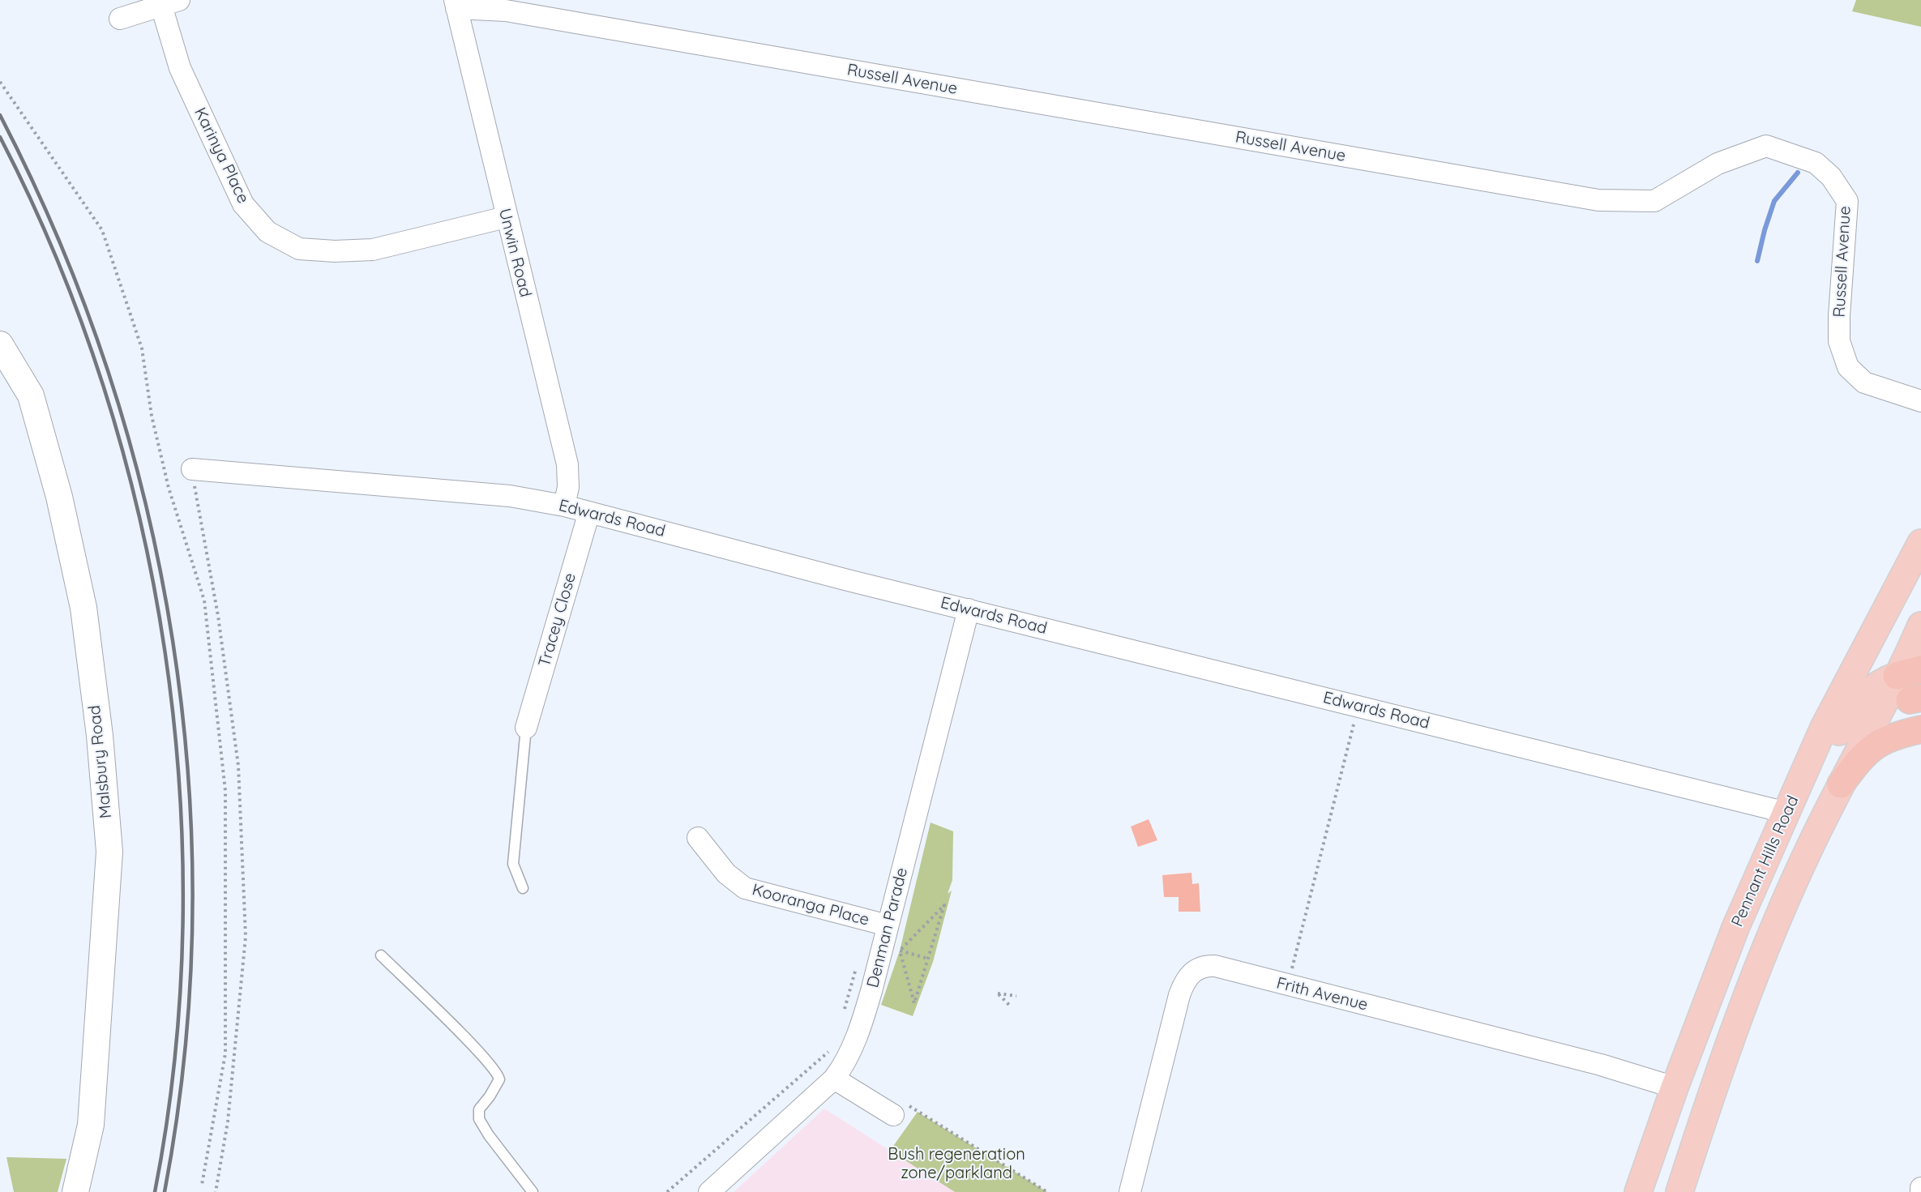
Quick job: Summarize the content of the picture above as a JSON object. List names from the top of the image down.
{
  "streets": {
    "highway": ["Pennant Hills Road"],
    "street": [
      "Russell Avenue",
      "Karinya Place",
      "Unwin Road",
      "Edwards Road",
      "Tracey Close",
      "Malsbury Road",
      "Kooranga Place",
      "Denman Parade",
      "Frith Avenue"
    ]
  },
  "crossings": [
    ["Russell Avenue", "Unwin Road"],
    ["Karinya Place", "Unwin Road"],
    ["Unwin Road", "Edwards Road"],
    ["Edwards Road", "Tracey Close"],
    ["Edwards Road", "Pennant Hills Road"],
    ["Edwards Road", "Denman Parade"],
    ["Pennant Hills Road", "Frith Avenue"],
    ["Kooranga Place", "Denman Parade"]
  ],
  "parks": ["Bush regeneration zone/parkland"]
}
